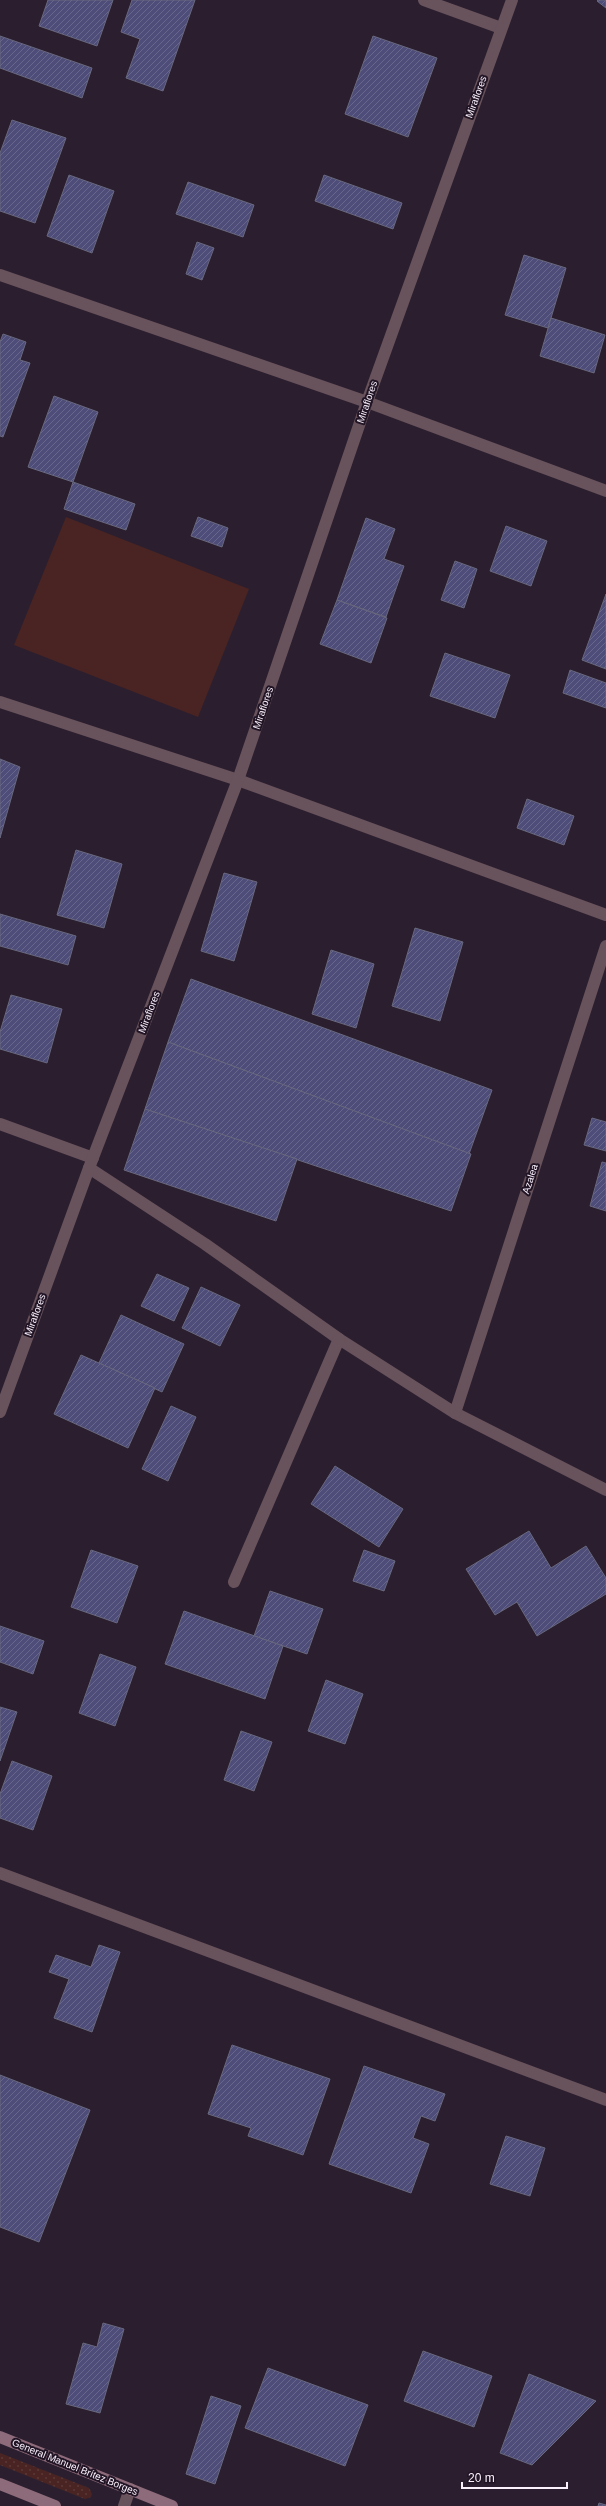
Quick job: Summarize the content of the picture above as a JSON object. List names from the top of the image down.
{
  "streets": {
    "main road": ["General Manuel Brítez Borges"],
    "street": ["Miraflores", "Azalea"]
  },
  "scale_bar": "20 m"
}
